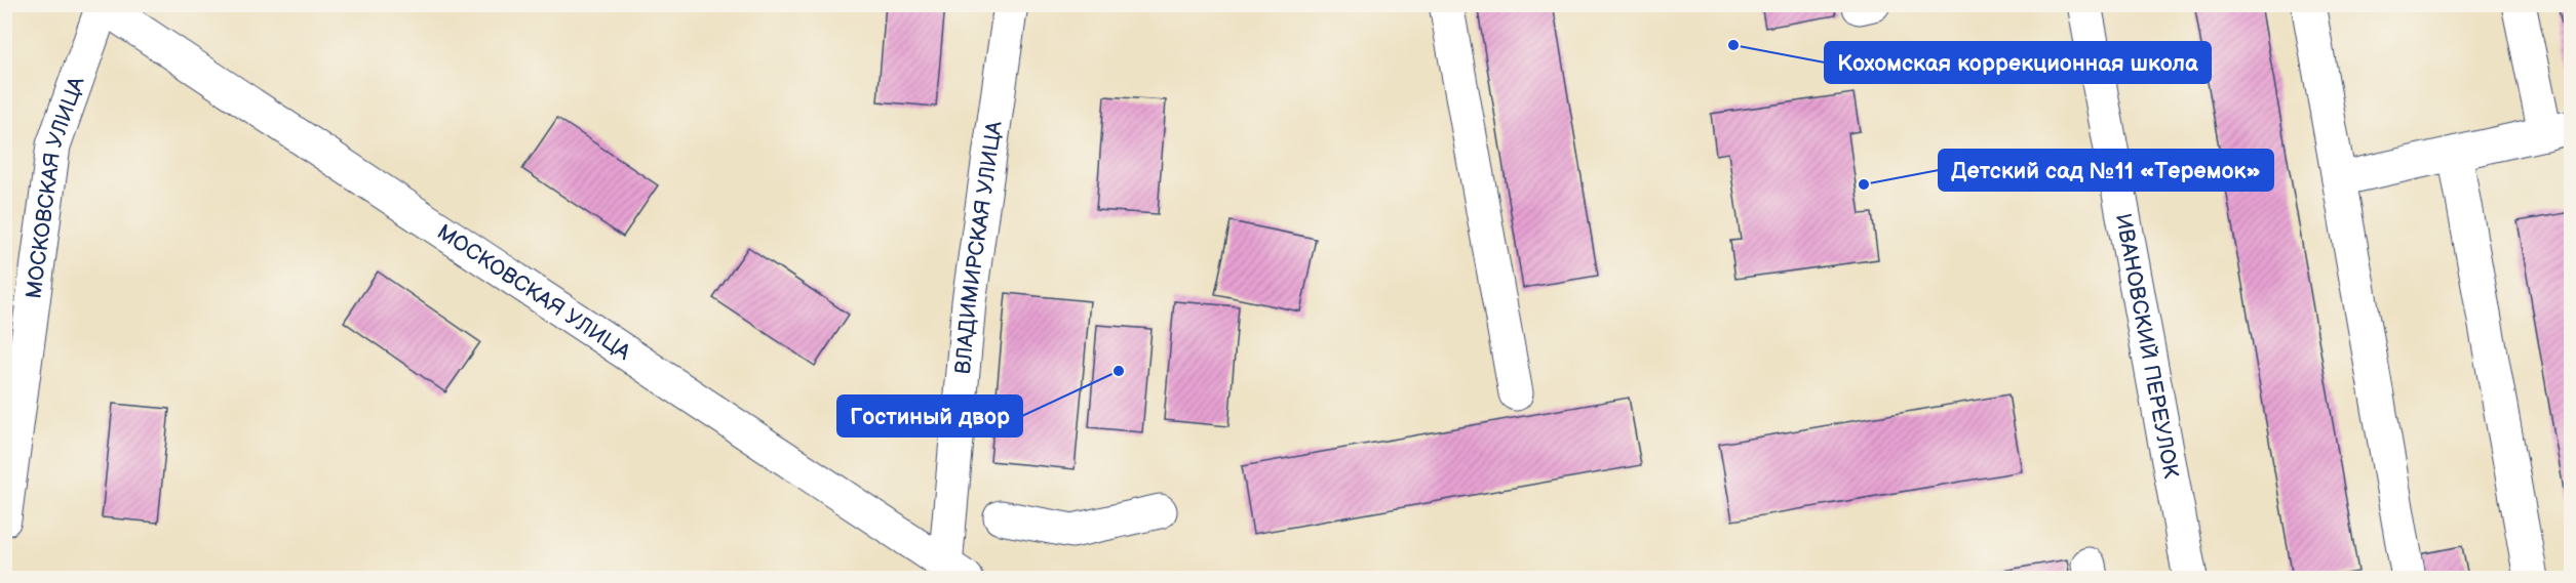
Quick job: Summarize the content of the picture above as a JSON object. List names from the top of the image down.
{
  "streets": {
    "street": ["МОСКОВСКАЯ УЛИЦА", "ВЛАДИМИРСКАЯ УЛИЦА", "ИВАНОВСКИЙ ПЕРЕУЛОК"]
  },
  "crossings": [
    ["МОСКОВСКАЯ УЛИЦА", "ВЛАДИМИРСКАЯ УЛИЦА"]
  ],
  "places": ["Кохомская коррекционная школа", "Детский сад №11 «Теремок»", "Гостиный двор"]
}
